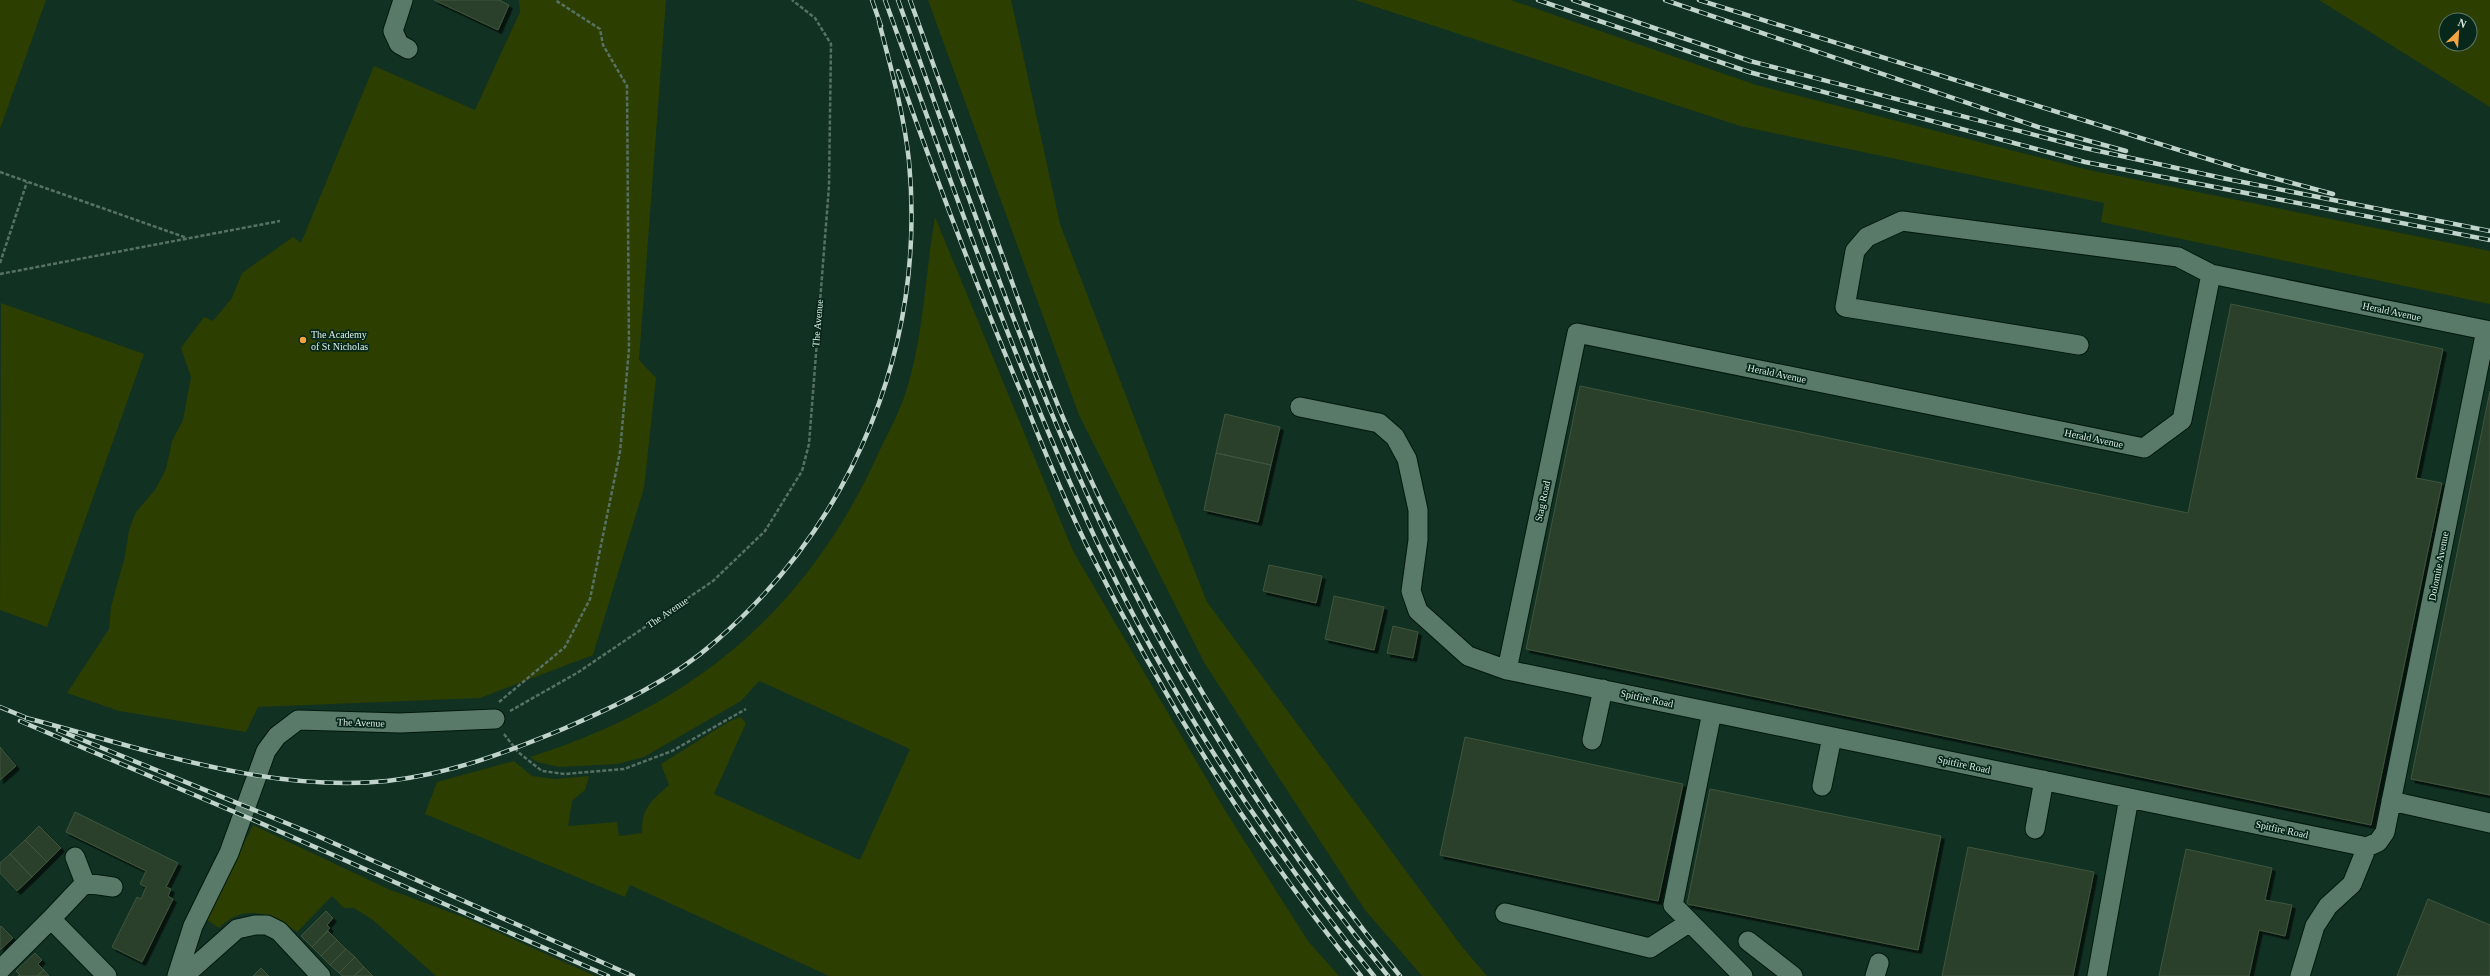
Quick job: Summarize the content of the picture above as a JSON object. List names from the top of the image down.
{
  "streets": {
    "street": [
      "Herald Avenue",
      "The Avenue",
      "Stag Road",
      "Dolomite Avenue",
      "Spitfire Road"
    ]
  },
  "crossings": [
    ["Herald Avenue", "Stag Road"],
    ["Herald Avenue", "Dolomite Avenue"],
    ["Stag Road", "Spitfire Road"]
  ],
  "places": ["The Academy of St Nicholas"],
  "north": "top right"
}
